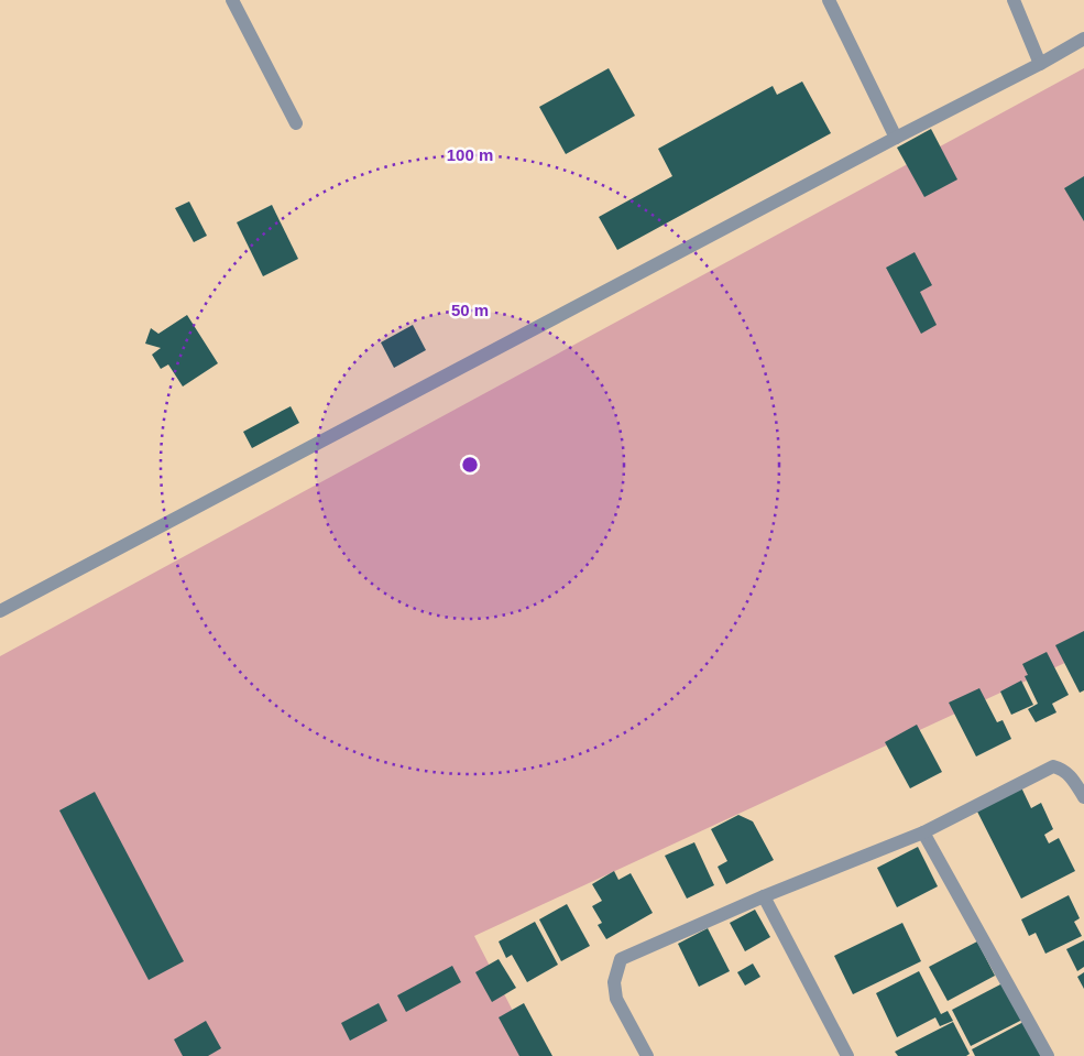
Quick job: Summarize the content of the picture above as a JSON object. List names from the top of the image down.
{
  "rings": ["100 m", "50 m"]
}
